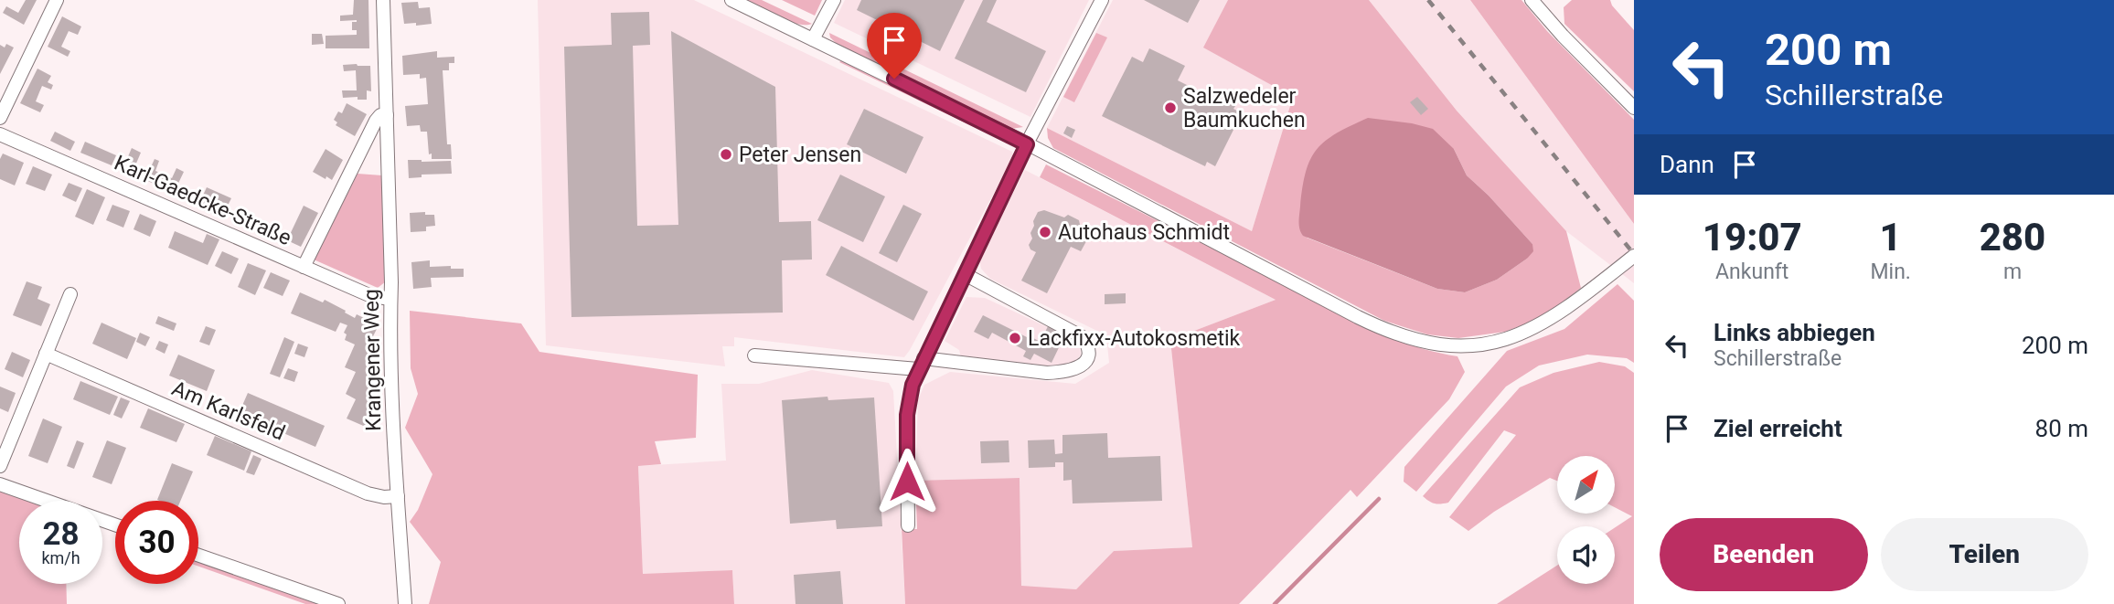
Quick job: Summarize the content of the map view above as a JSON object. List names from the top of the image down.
{
  "streets": {
    "street": ["Karl-Gaedcke-Straße", "Krangener Weg", "Am Karlsfeld"]
  },
  "crossings": [
    ["Karl-Gaedcke-Straße", "Krangener Weg"],
    ["Krangener Weg", "Am Karlsfeld"]
  ],
  "places": [
    "Salzwedeler Baumkuchen",
    "Peter Jensen",
    "Autohaus Schmidt",
    "Lackfixx-Autokosmetik"
  ],
  "north": "top right",
  "page": {
    "turn": ["200 m", "Schillerstraße"],
    "then": "Dann",
    "eta": [
      "19:07",
      "Ankunft",
      "1",
      "Min.",
      "280",
      "m"
    ],
    "list": [
      {
        "name": "Links abbiegen",
        "note": "Schillerstraße",
        "value": "200 m"
      },
      {
        "name": "Ziel erreicht",
        "value": "80 m"
      }
    ],
    "speed": "28 km/h",
    "limit": "30",
    "buttons": ["Beenden", "Teilen"]
  }
}
